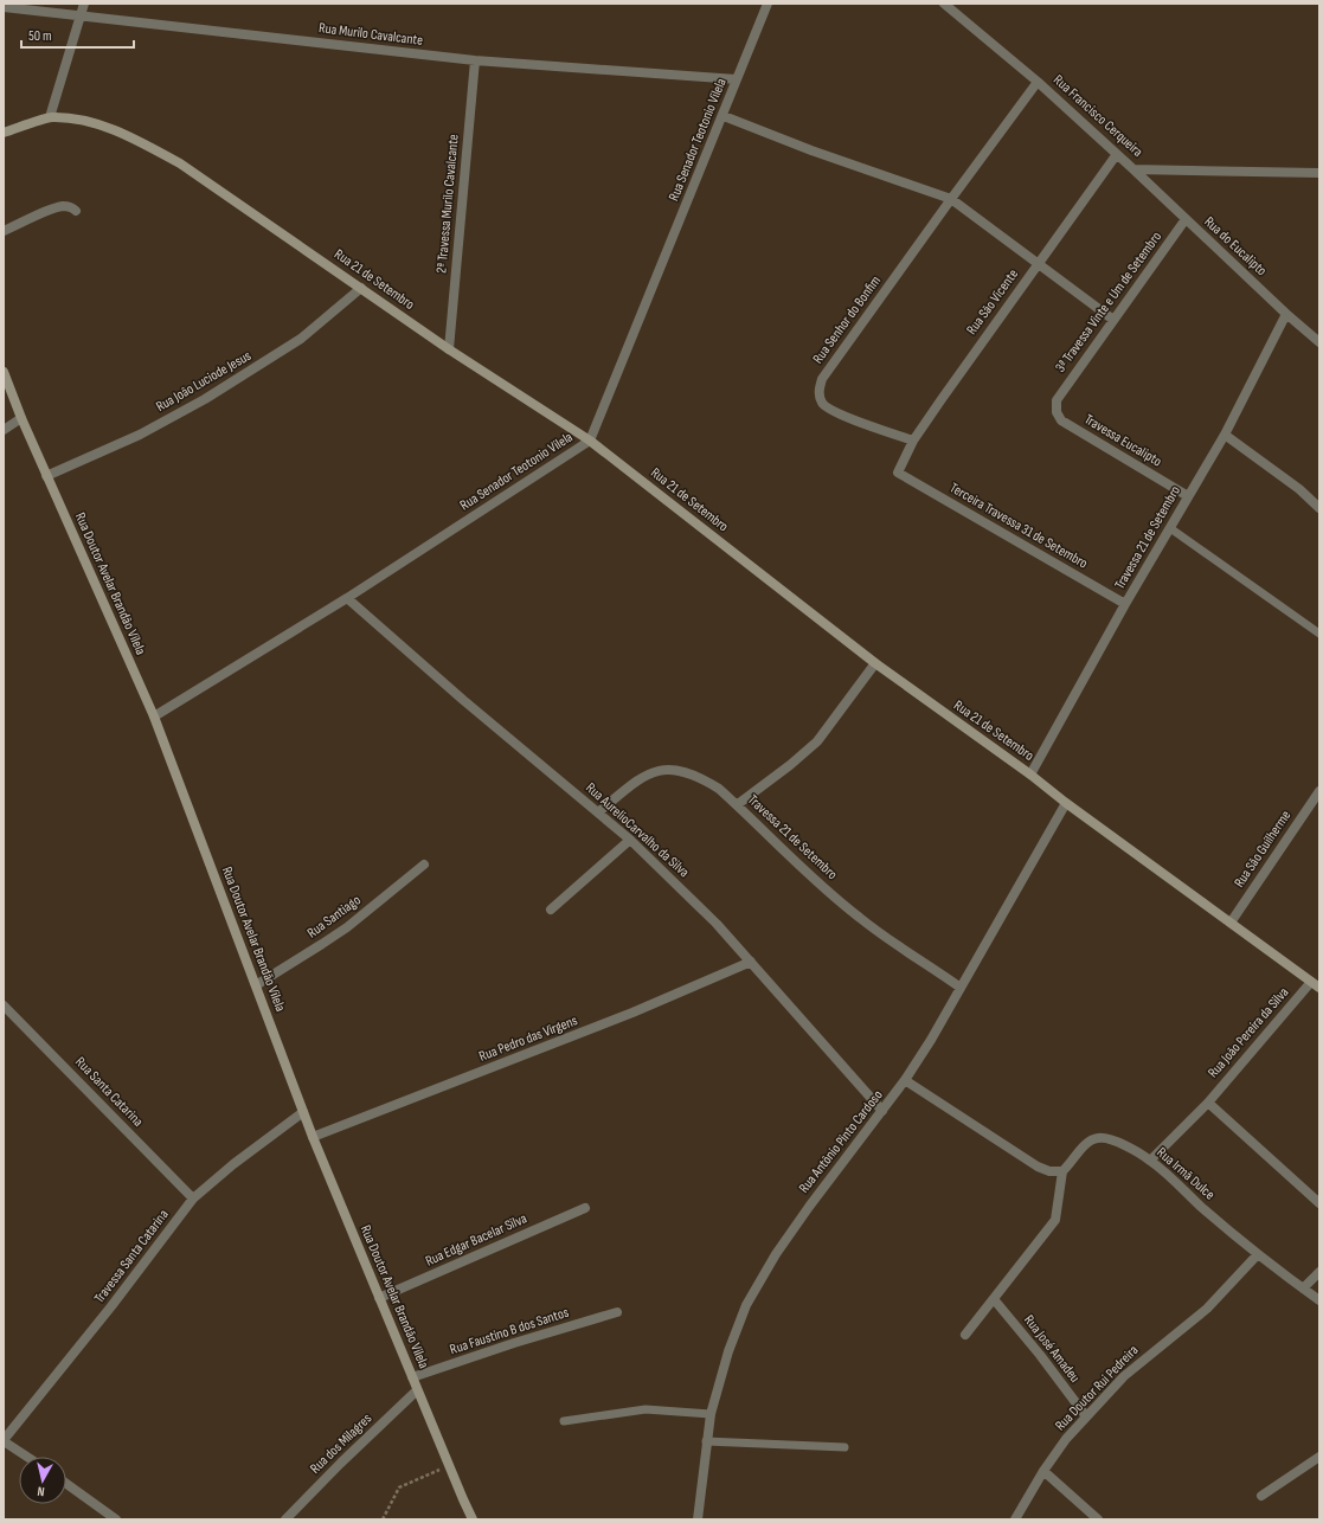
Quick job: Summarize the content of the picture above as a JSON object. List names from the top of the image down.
{
  "streets": {
    "street": [
      "Rua Murilo Cavalcante",
      "Rua Francisco Cerqueira",
      "Rua Senador Teotonio Vilela",
      "2ª Travessa Murilo Cavalcante",
      "Rua do Eucalipto",
      "Rua 21 de Setembro",
      "Rua São Vicente",
      "3ª Travessa Vinte e Um de Setembro",
      "Rua Senhor do Bonfim",
      "Rua João Luciode Jesus",
      "Travessa Eucalipto",
      "Terceira Travessa 31 de Setembro",
      "Travessa 21 de Setembro",
      "Rua Doutor Avelar Brandão Vilela",
      "Rua AurelioCarvalho da Silva",
      "Rua São Guilherme",
      "Rua Santiago",
      "Rua João Pereira da Silva",
      "Rua Pedro das Virgens",
      "Rua Santa Catarina",
      "Rua Antônio Pinto Cardoso",
      "Rua Irmã Dulce",
      "Rua Edgar Bacelar Silva",
      "Travessa Santa Catarina",
      "Rua Faustino B dos Santos",
      "Rua José Amadeu",
      "Rua Doutor Rui Pedreira",
      "Rua dos Milagres"
    ]
  },
  "crossings": [
    ["Rua Murilo Cavalcante", "Rua Senador Teotonio Vilela"],
    ["Rua Murilo Cavalcante", "2ª Travessa Murilo Cavalcante"],
    ["Rua Francisco Cerqueira", "Rua do Eucalipto"],
    ["Rua Francisco Cerqueira", "Rua São Vicente"],
    ["Rua Francisco Cerqueira", "Rua Senhor do Bonfim"],
    ["Rua Senador Teotonio Vilela", "Rua 21 de Setembro"],
    ["Rua Senador Teotonio Vilela", "Rua Doutor Avelar Brandão Vilela"],
    ["Rua Senador Teotonio Vilela", "Rua AurelioCarvalho da Silva"],
    ["2ª Travessa Murilo Cavalcante", "Rua 21 de Setembro"],
    ["Rua do Eucalipto", "3ª Travessa Vinte e Um de Setembro"],
    ["Rua do Eucalipto", "Travessa 21 de Setembro"],
    ["Rua 21 de Setembro", "Rua João Luciode Jesus"],
    ["Rua 21 de Setembro", "Travessa 21 de Setembro"],
    ["Rua 21 de Setembro", "Rua São Guilherme"],
    ["Rua 21 de Setembro", "Rua João Pereira da Silva"],
    ["Rua 21 de Setembro", "Rua Antônio Pinto Cardoso"],
    ["Rua São Vicente", "Rua Senhor do Bonfim"],
    ["Rua São Vicente", "Terceira Travessa 31 de Setembro"],
    ["3ª Travessa Vinte e Um de Setembro", "Travessa Eucalipto"],
    ["Rua João Luciode Jesus", "Rua Doutor Avelar Brandão Vilela"],
    ["Travessa Eucalipto", "Travessa 21 de Setembro"],
    ["Terceira Travessa 31 de Setembro", "Travessa 21 de Setembro"],
    ["Travessa 21 de Setembro", "Rua AurelioCarvalho da Silva"],
    ["Travessa 21 de Setembro", "Rua Antônio Pinto Cardoso"],
    ["Rua Doutor Avelar Brandão Vilela", "Rua Santiago"],
    ["Rua Doutor Avelar Brandão Vilela", "Rua Pedro das Virgens"],
    ["Rua Doutor Avelar Brandão Vilela", "Rua Edgar Bacelar Silva"],
    ["Rua Doutor Avelar Brandão Vilela", "Travessa Santa Catarina"],
    ["Rua Doutor Avelar Brandão Vilela", "Rua Faustino B dos Santos"],
    ["Rua Doutor Avelar Brandão Vilela", "Rua dos Milagres"],
    ["Rua AurelioCarvalho da Silva", "Rua Pedro das Virgens"],
    ["Rua AurelioCarvalho da Silva", "Rua Antônio Pinto Cardoso"],
    ["Rua João Pereira da Silva", "Rua Irmã Dulce"],
    ["Rua Santa Catarina", "Travessa Santa Catarina"],
    ["Rua Irmã Dulce", "Rua Doutor Rui Pedreira"],
    ["Rua José Amadeu", "Rua Doutor Rui Pedreira"]
  ],
  "scale_bar": "50 m",
  "north": "bottom"
}
